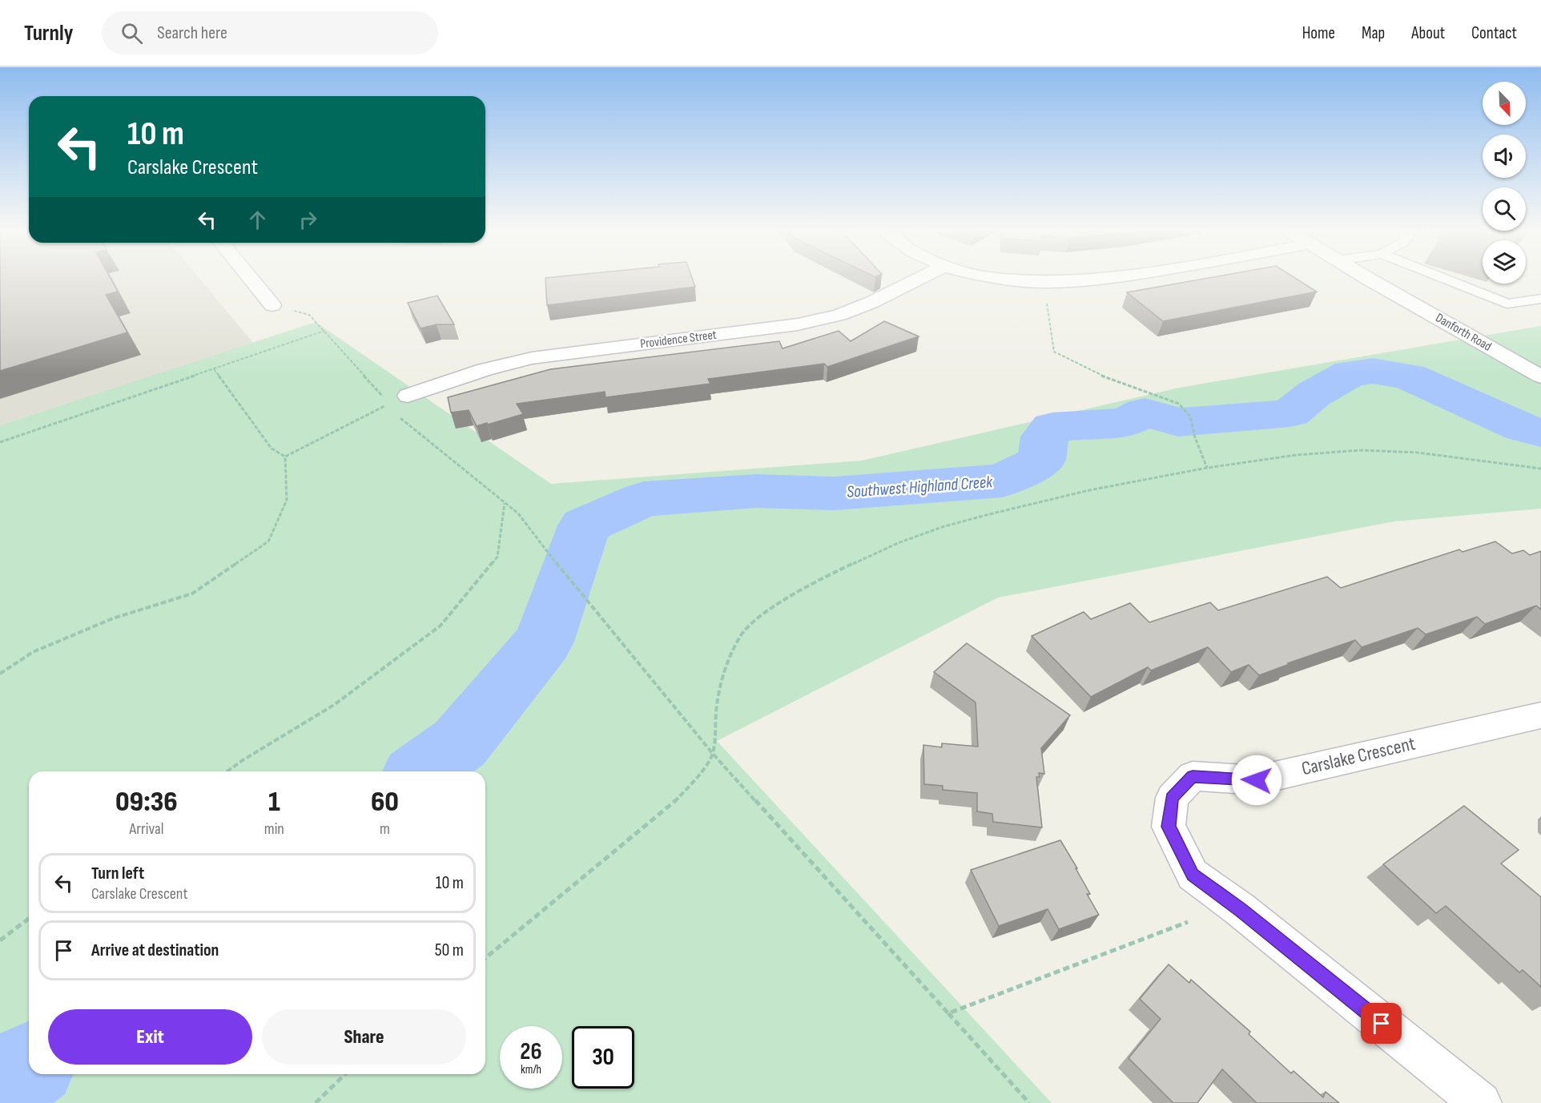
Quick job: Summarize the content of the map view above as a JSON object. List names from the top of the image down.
{
  "streets": {
    "street": ["Danforth Road", "Providence Street", "Carslake Crescent"]
  },
  "water": ["Southwest Highland Creek"],
  "north": "bottom right",
  "page": {
    "header": "Turnly",
    "search": "Search here",
    "nav": [
      "Home",
      "Map",
      "About",
      "Contact"
    ],
    "turn": ["10 m", "Carslake Crescent"],
    "eta": [
      "09:36",
      "Arrival",
      "1",
      "min",
      "60",
      "m"
    ],
    "list": [
      {
        "name": "Turn left",
        "note": "Carslake Crescent",
        "value": "10 m"
      },
      {
        "name": "Arrive at destination",
        "value": "50 m"
      }
    ],
    "buttons": ["Exit", "Share"],
    "speed": "26 km/h",
    "limit": "30"
  }
}
